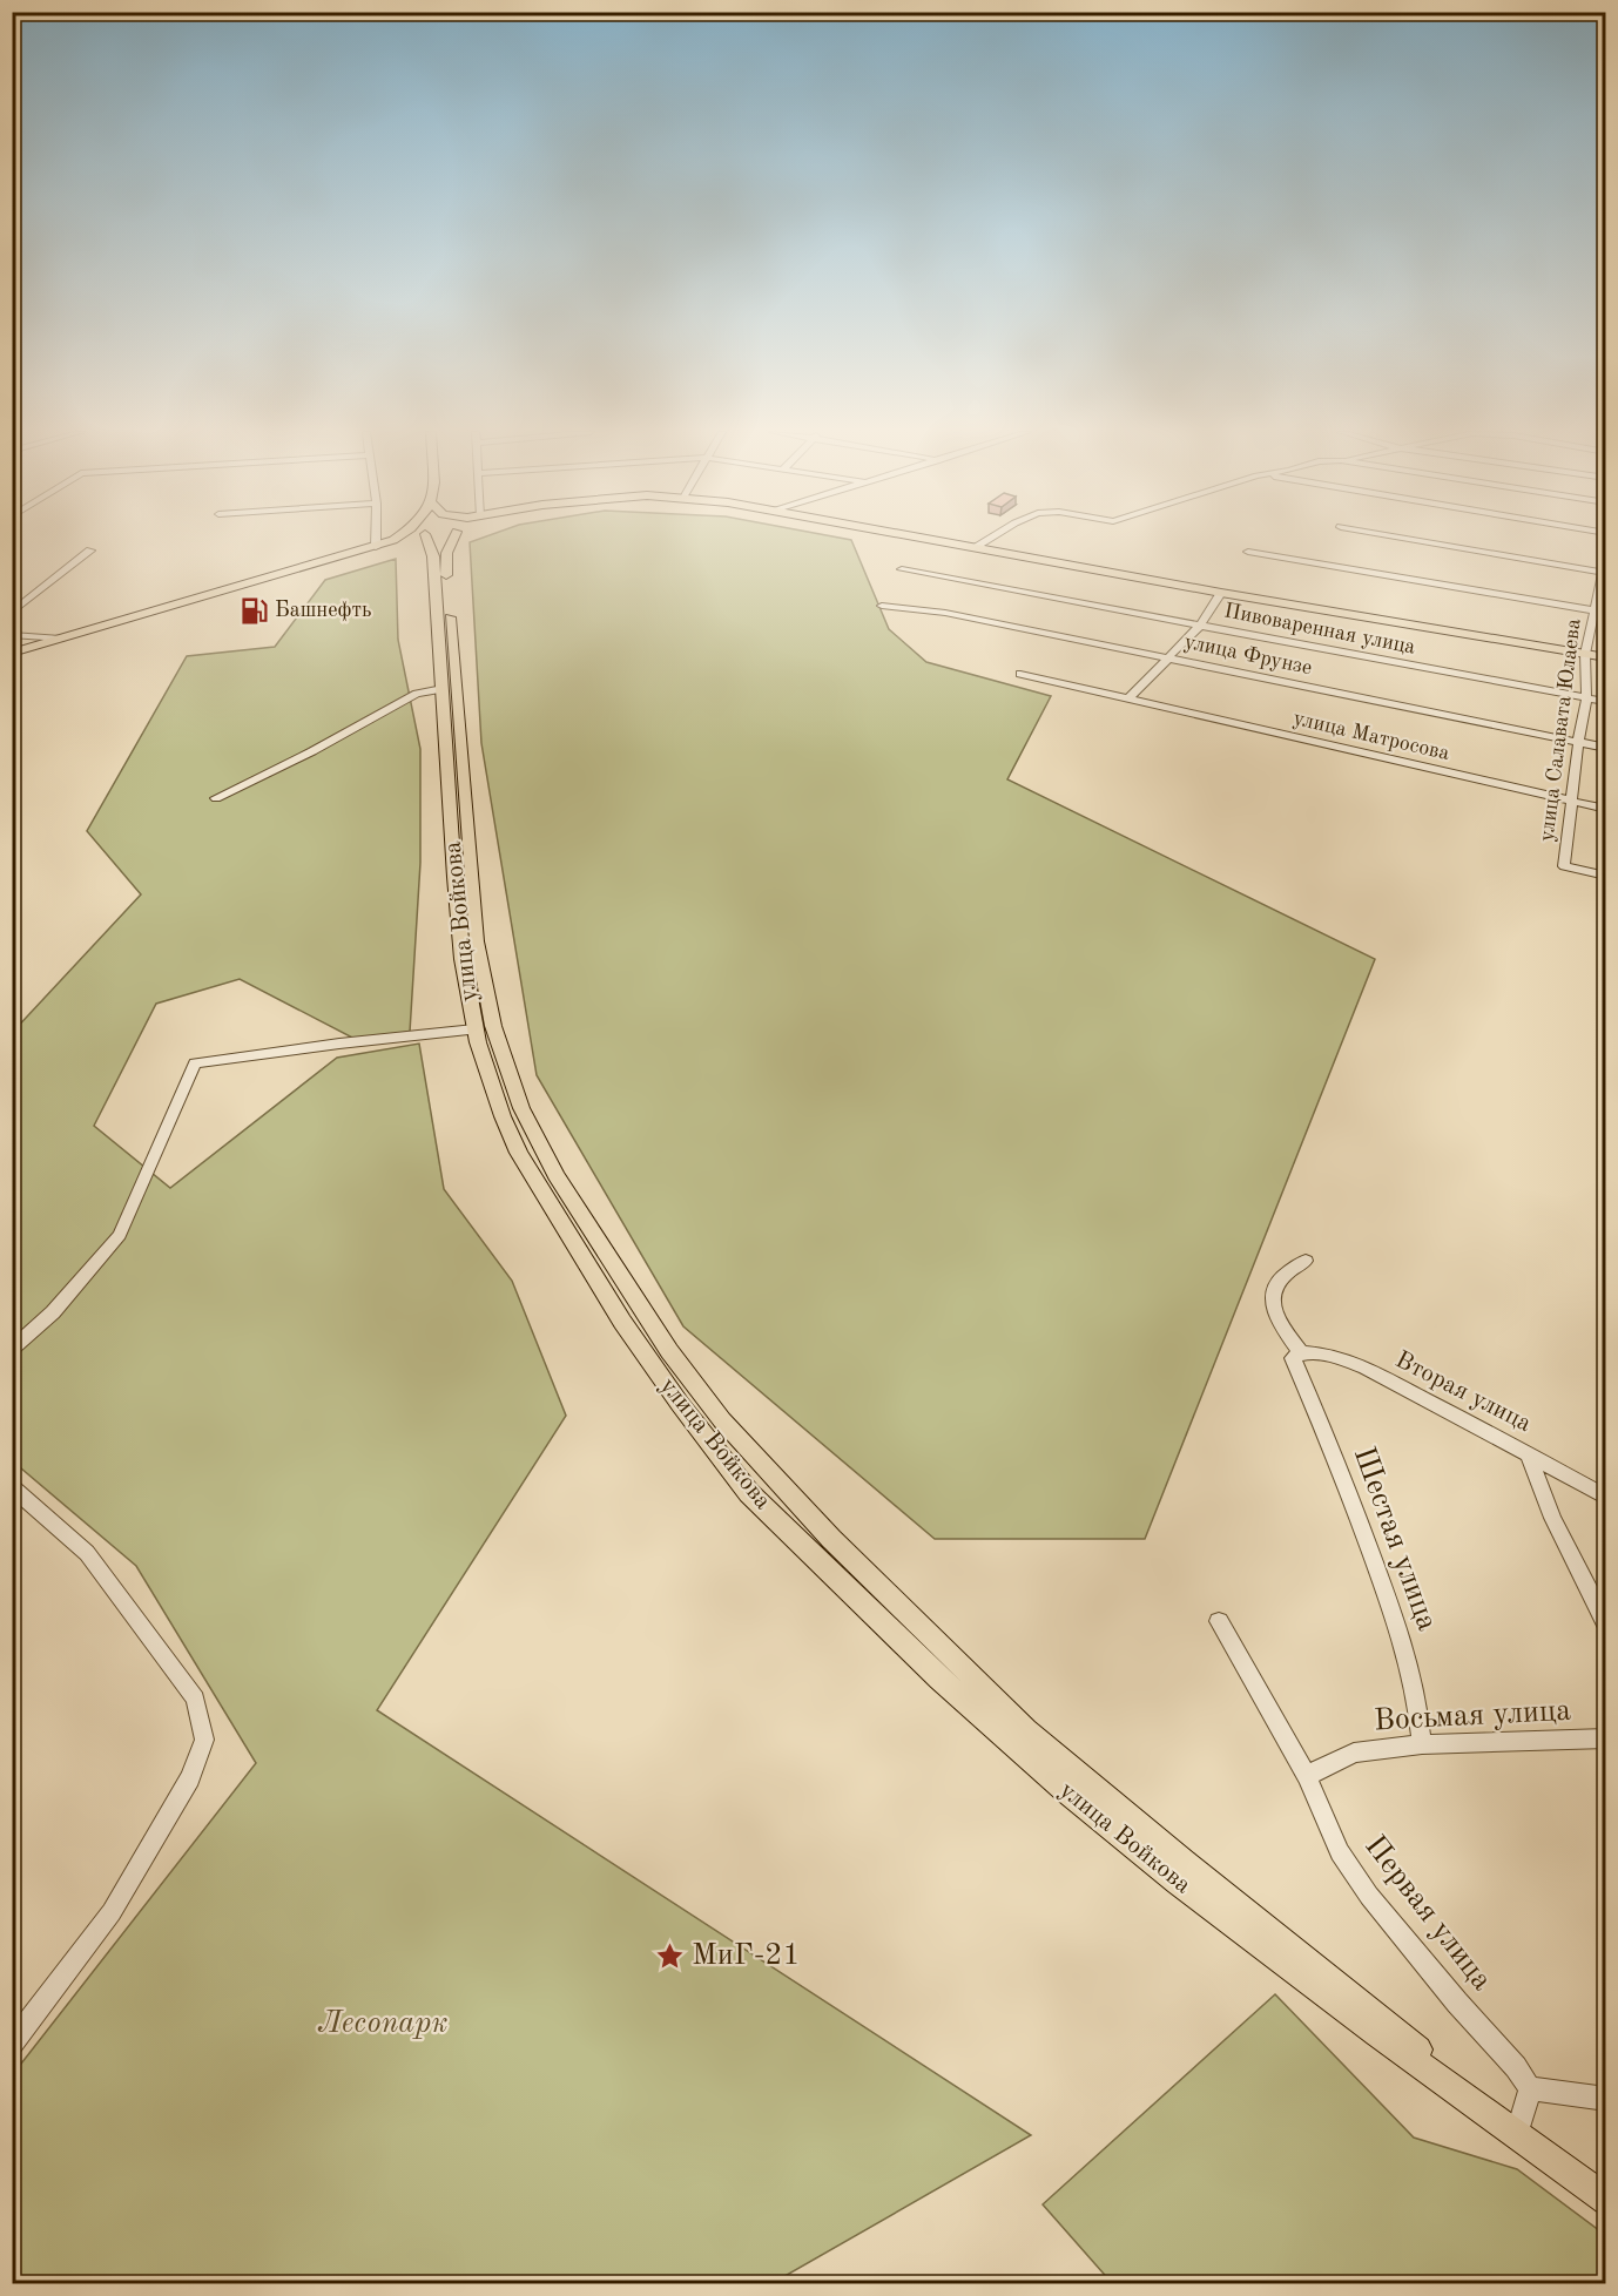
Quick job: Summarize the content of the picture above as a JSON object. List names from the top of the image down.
{
  "streets": {
    "main road": ["улица Войкова"],
    "street": [
      "Пивоваренная улица",
      "улица Фрунзе",
      "улица Салавата Юлаева",
      "улица Матросова",
      "Вторая улица",
      "Шестая улица",
      "Восьмая улица",
      "Первая улица"
    ]
  },
  "crossings": [
    ["Пивоваренная улица", "улица Салавата Юлаева"],
    ["улица Фрунзе", "улица Салавата Юлаева"],
    ["улица Салавата Юлаева", "улица Матросова"],
    ["Вторая улица", "Шестая улица"],
    ["Шестая улица", "Восьмая улица"],
    ["Восьмая улица", "Первая улица"]
  ],
  "parks": ["Лесопарк"],
  "places": {
    "fuel station": ["Башнефть"],
    "place": ["МиГ-21"]
  }
}
